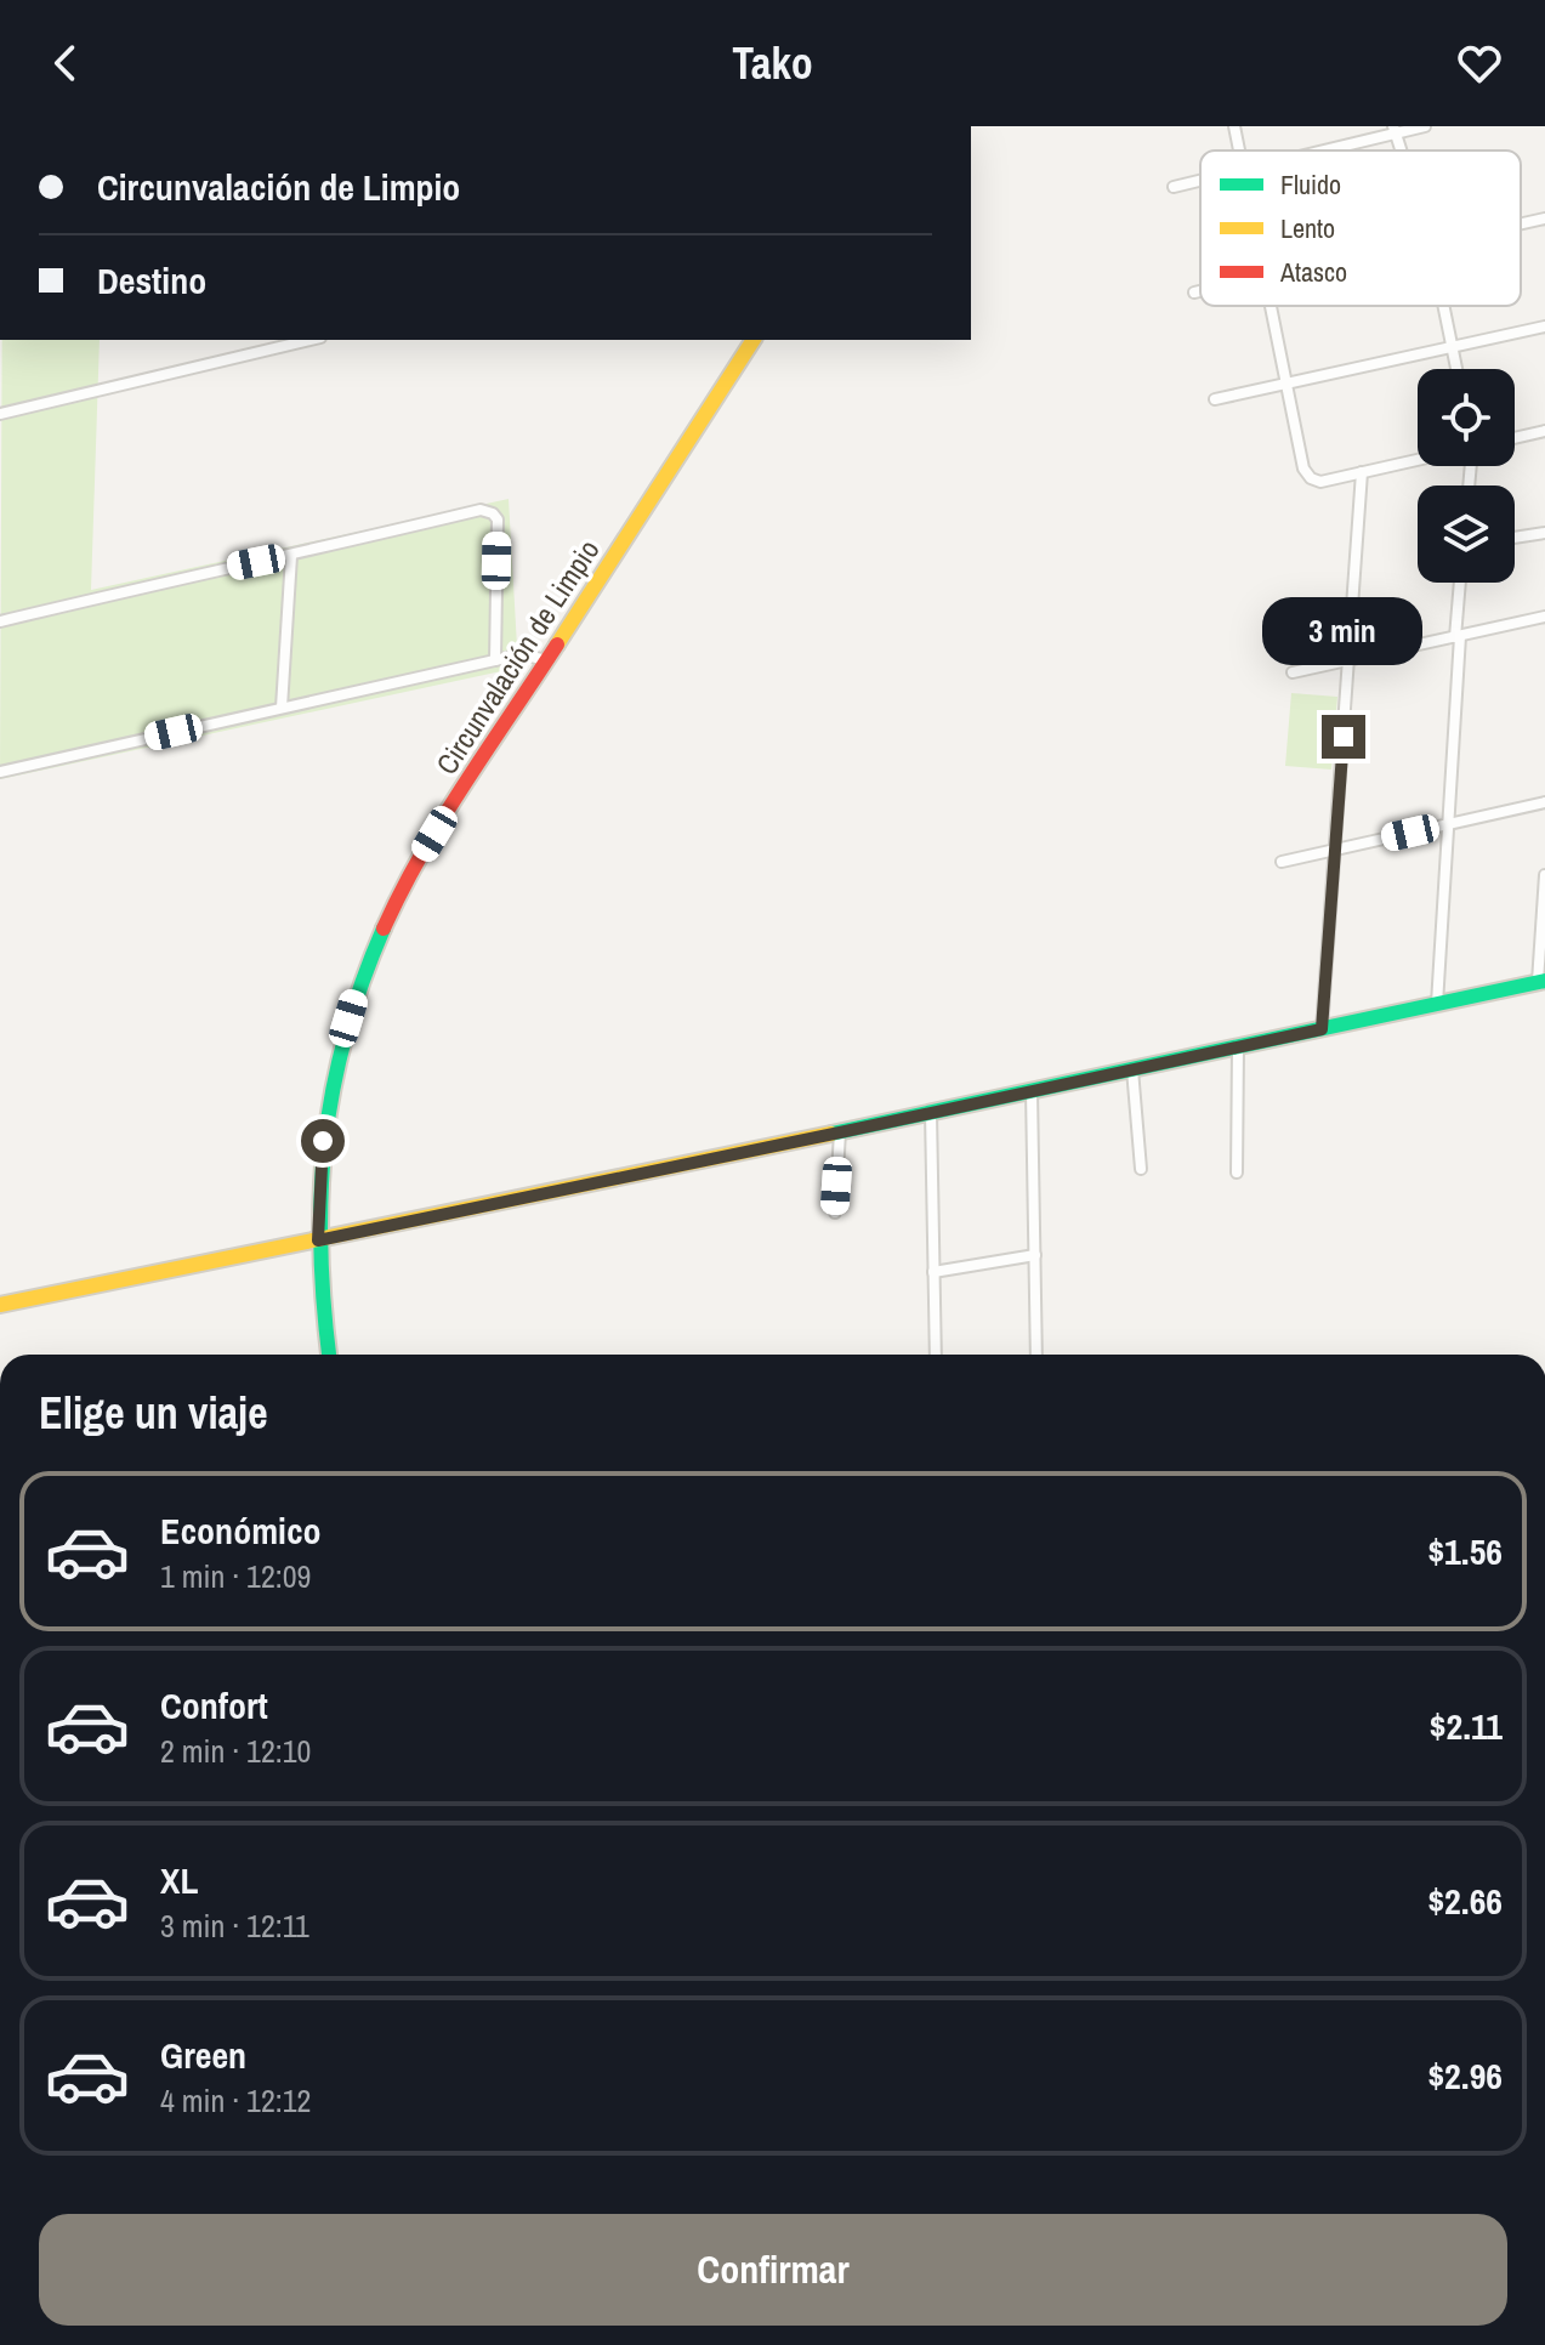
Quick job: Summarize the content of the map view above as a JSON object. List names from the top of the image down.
{
  "streets": {
    "main road": ["Circunvalación de Limpio"]
  },
  "legend": ["Fluido", "Lento", "Atasco"],
  "page": {
    "header": "Tako",
    "banner": ["Circunvalación de Limpio", "Destino"],
    "bubble": "3 min",
    "heading": "Elige un viaje",
    "list": [
      {
        "name": "Económico",
        "note": "1 min · 12:09",
        "value": "$1.56"
      },
      {
        "name": "Confort",
        "note": "2 min · 12:10",
        "value": "$2.11"
      },
      {
        "name": "XL",
        "note": "3 min · 12:11",
        "value": "$2.66"
      },
      {
        "name": "Green",
        "note": "4 min · 12:12",
        "value": "$2.96"
      }
    ],
    "buttons": "Confirmar"
  }
}
